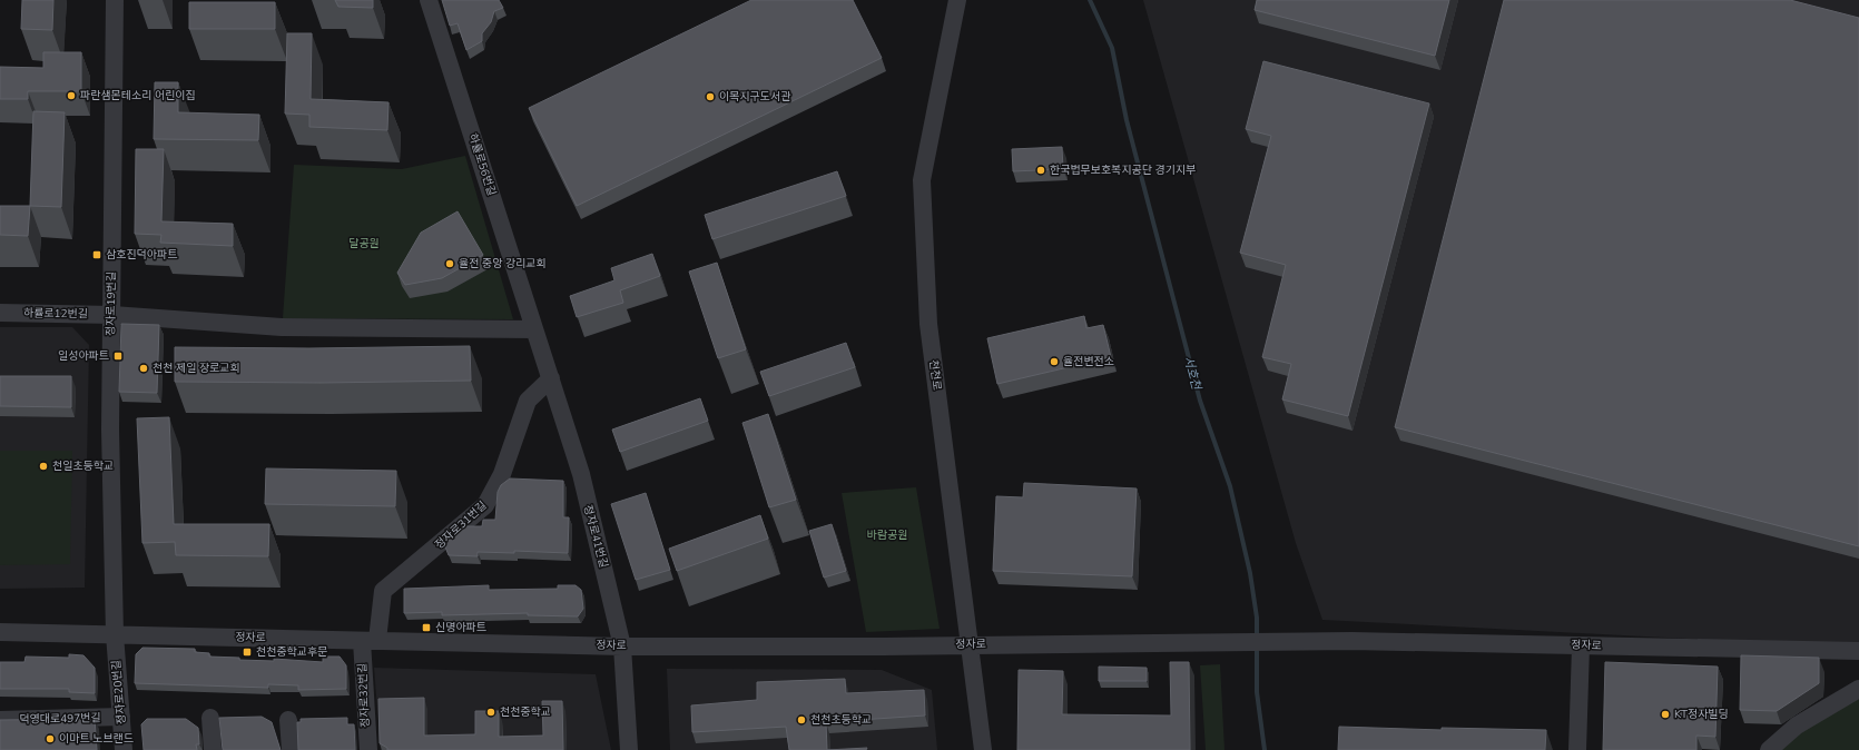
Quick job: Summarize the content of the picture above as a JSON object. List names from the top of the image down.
{
  "streets": {
    "street": [
      "하률로56번길",
      "정자로19번길",
      "하률로12번길",
      "천천로",
      "정자로31번길",
      "정자로41번길",
      "정자로",
      "정자로20번길",
      "정자로32번길",
      "덕영대로497번길"
    ]
  },
  "crossings": [
    ["하률로56번길", "하률로12번길"],
    ["하률로56번길", "정자로41번길"],
    ["정자로19번길", "하률로12번길"],
    ["정자로19번길", "정자로"],
    ["정자로19번길", "정자로20번길"],
    ["하률로12번길", "정자로41번길"],
    ["천천로", "정자로"],
    ["정자로31번길", "정자로41번길"],
    ["정자로31번길", "정자로"],
    ["정자로31번길", "정자로32번길"],
    ["정자로41번길", "정자로"],
    ["정자로", "정자로20번길"],
    ["정자로", "정자로32번길"],
    ["정자로20번길", "덕영대로497번길"]
  ],
  "water": ["서호천"],
  "parks": ["달공원", "바람공원"],
  "places": {
    "other": [
      "파란샘몬테소리 어린이집",
      "이목지구도서관",
      "한국법무보호복지공단 경기지부",
      "율전 중앙 강리교회",
      "율전변전소",
      "천천 제일 장로교회",
      "천일초등학교",
      "천천중학교",
      "KT정자빌딩",
      "천천초등학교",
      "이마트 노브랜드"
    ],
    "transit": [
      "삼호진덕아파트",
      "일성아파트",
      "신명아파트",
      "천천중학교후문"
    ]
  }
}
